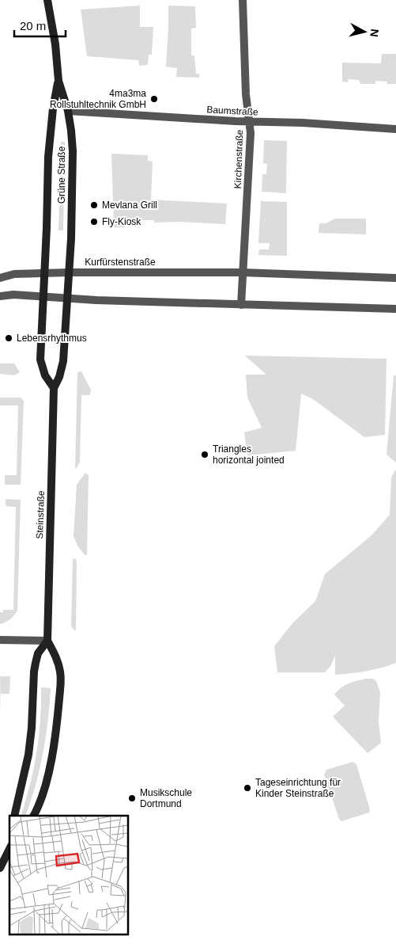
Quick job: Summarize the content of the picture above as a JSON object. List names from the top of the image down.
{
  "streets": {
    "main road": ["Grüne Straße", "Steinstraße"],
    "street": ["Baumstraße", "Kirchenstraße", "Kurfürstenstraße"]
  },
  "crossings": [
    ["Baumstraße", "Kirchenstraße"],
    ["Baumstraße", "Grüne Straße"],
    ["Kirchenstraße", "Kurfürstenstraße"],
    ["Grüne Straße", "Kurfürstenstraße"],
    ["Grüne Straße", "Steinstraße"],
    ["Kurfürstenstraße", "Steinstraße"]
  ],
  "places": [
    "4ma3ma Rollstuhltechnik GmbH",
    "Mevlana Grill",
    "Fly-Kiosk",
    "Lebensrhythmus",
    "Triangles horizontal jointed",
    "Tageseinrichtung für Kinder Steinstraße",
    "Musikschule Dortmund"
  ],
  "scale_bar": "20 m",
  "north": "right"
}
